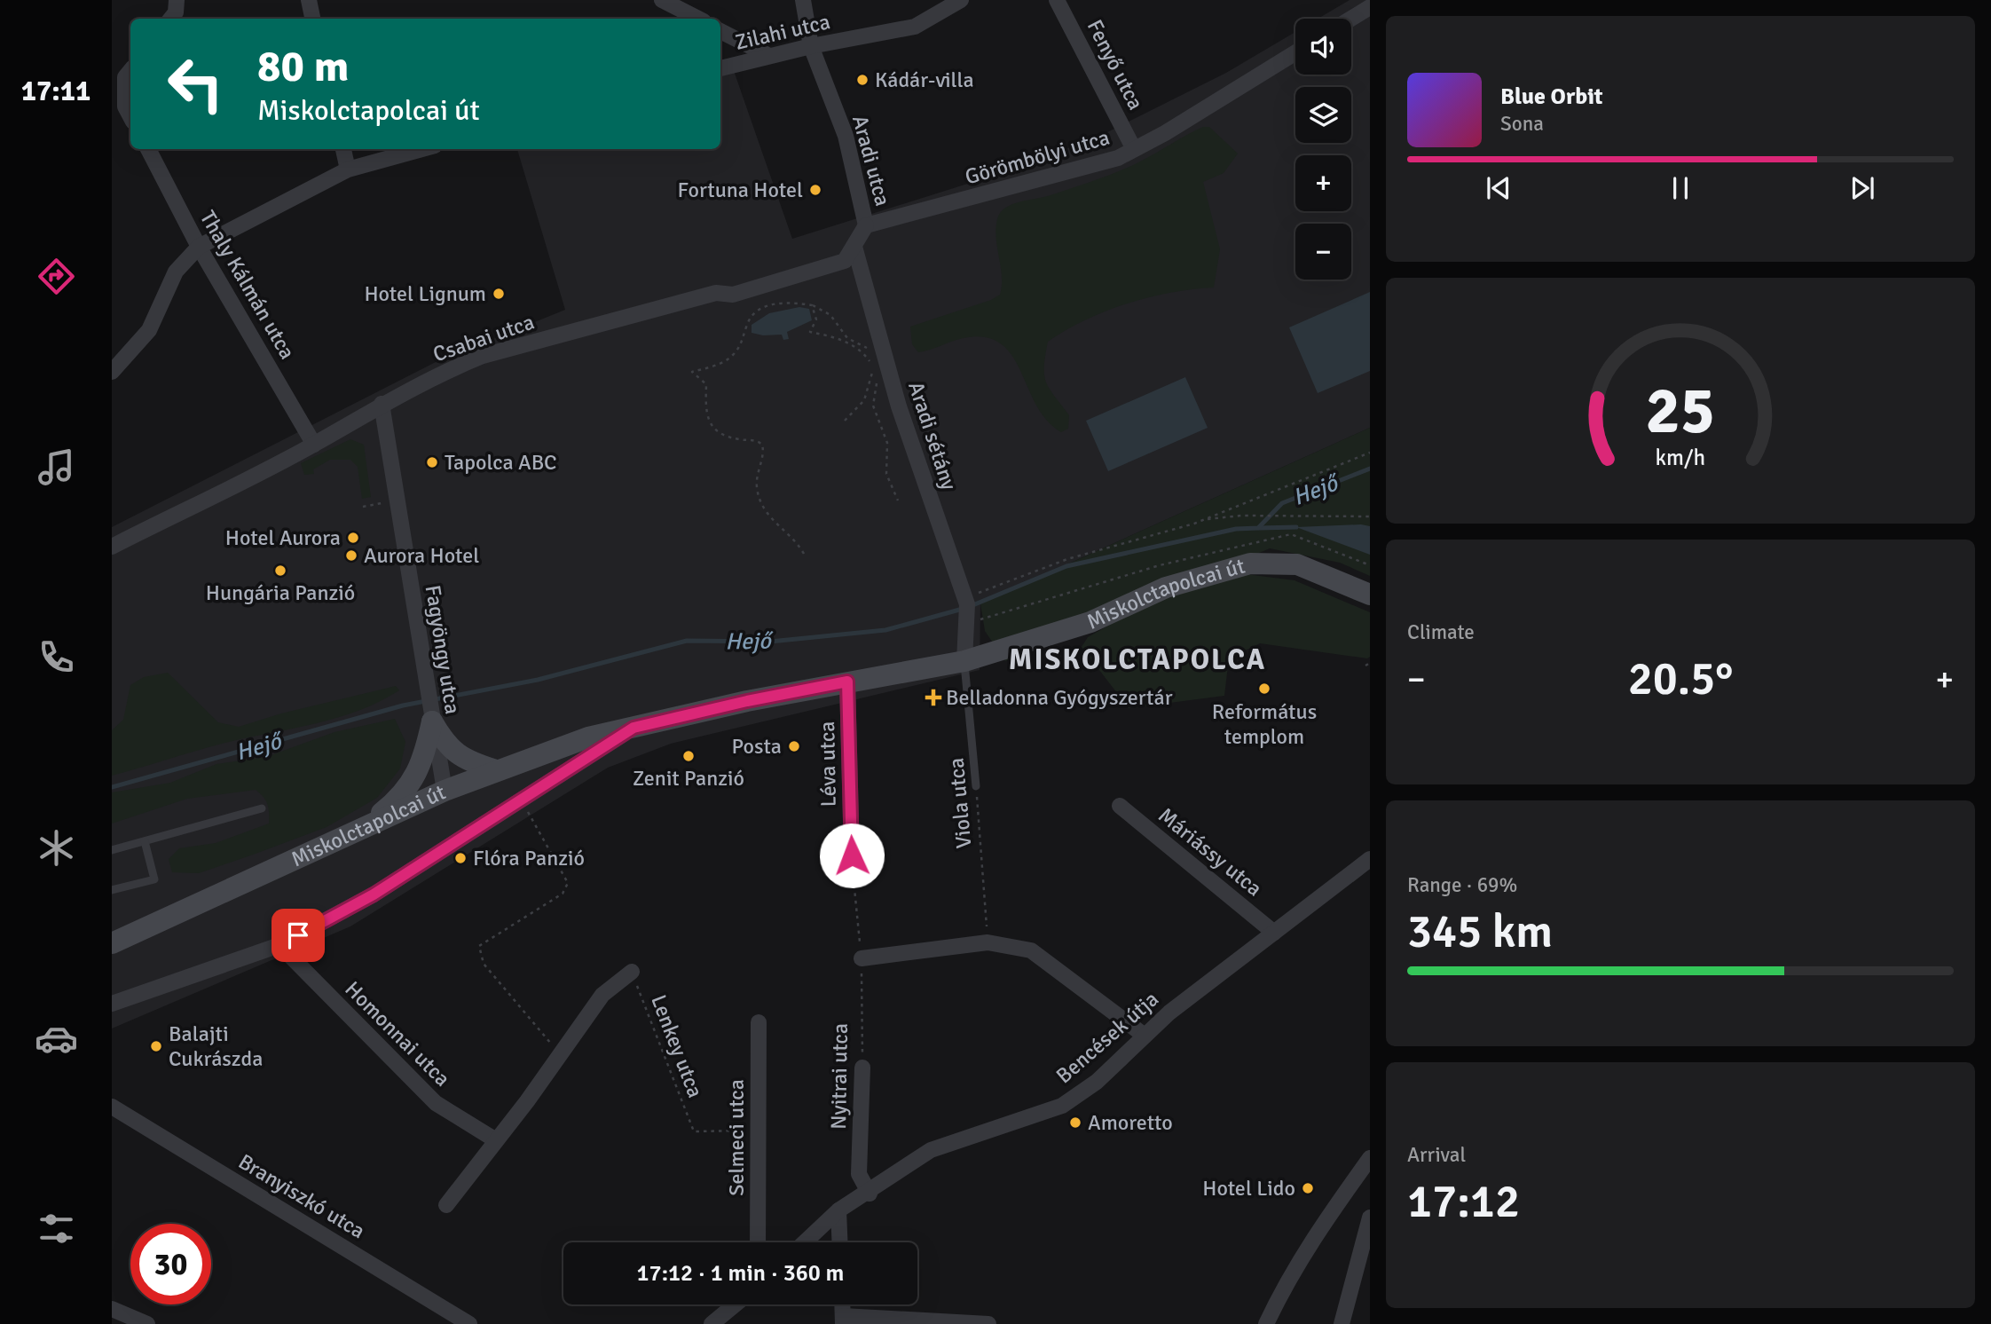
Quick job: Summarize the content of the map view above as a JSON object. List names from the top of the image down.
{
  "streets": {
    "street": [
      "Zilahi utca",
      "Fenyő utca",
      "Görömbölyi utca",
      "Aradi utca",
      "Thaly Kálmán utca",
      "Csabai utca",
      "Aradi sétány",
      "Miskolctapolcai út",
      "Fagyöngy utca",
      "Léva utca",
      "Máriássy utca",
      "Homonnai utca",
      "Bencések útja",
      "Nyitrai utca",
      "Selmeci utca",
      "Branyiszkó utca"
    ],
    "lane": ["Viola utca"],
    "path": ["Lenkey utca"]
  },
  "crossings": [
    ["Zilahi utca", "Aradi utca"],
    ["Fenyő utca", "Görömbölyi utca"],
    ["Görömbölyi utca", "Aradi utca"],
    ["Thaly Kálmán utca", "Csabai utca"],
    ["Csabai utca", "Aradi sétány"],
    ["Csabai utca", "Fagyöngy utca"],
    ["Aradi sétány", "Miskolctapolcai út"],
    ["Aradi sétány", "Viola utca"],
    ["Miskolctapolcai út", "Fagyöngy utca"],
    ["Miskolctapolcai út", "Léva utca"],
    ["Miskolctapolcai út", "Viola utca"],
    ["Miskolctapolcai út", "Homonnai utca"],
    ["Máriássy utca", "Bencések útja"],
    ["Bencések útja", "Nyitrai utca"],
    ["Lenkey utca", "Selmeci utca"]
  ],
  "districts": ["MISKOLCTAPOLCA"],
  "water": ["Hejő"],
  "places": {
    "other": [
      "Kádár-villa",
      "Fortuna Hotel",
      "Hotel Lignum",
      "Tapolca ABC",
      "Hotel Aurora",
      "Aurora Hotel",
      "Hungária Panzió",
      "Református templom",
      "Posta",
      "Zenit Panzió",
      "Flóra Panzió",
      "Balajti Cukrászda",
      "Amoretto",
      "Hotel Lido"
    ],
    "health": ["Belladonna Gyógyszertár"]
  },
  "page": {
    "tabs": "17:11",
    "map_buttons": ["+", "−"],
    "turn": ["80 m", "Miskolctapolcai út"],
    "song": ["Blue Orbit", "Sona"],
    "tile": [
      "Climate",
      ["Range · 69%", "345 km"],
      ["Arrival", "17:12"]
    ],
    "heat": ["−", "20.5°", "+"],
    "limit": "30",
    "trip": "17:12 · 1 min · 360 m",
    "gauge": ["25", "km/h"]
  }
}
